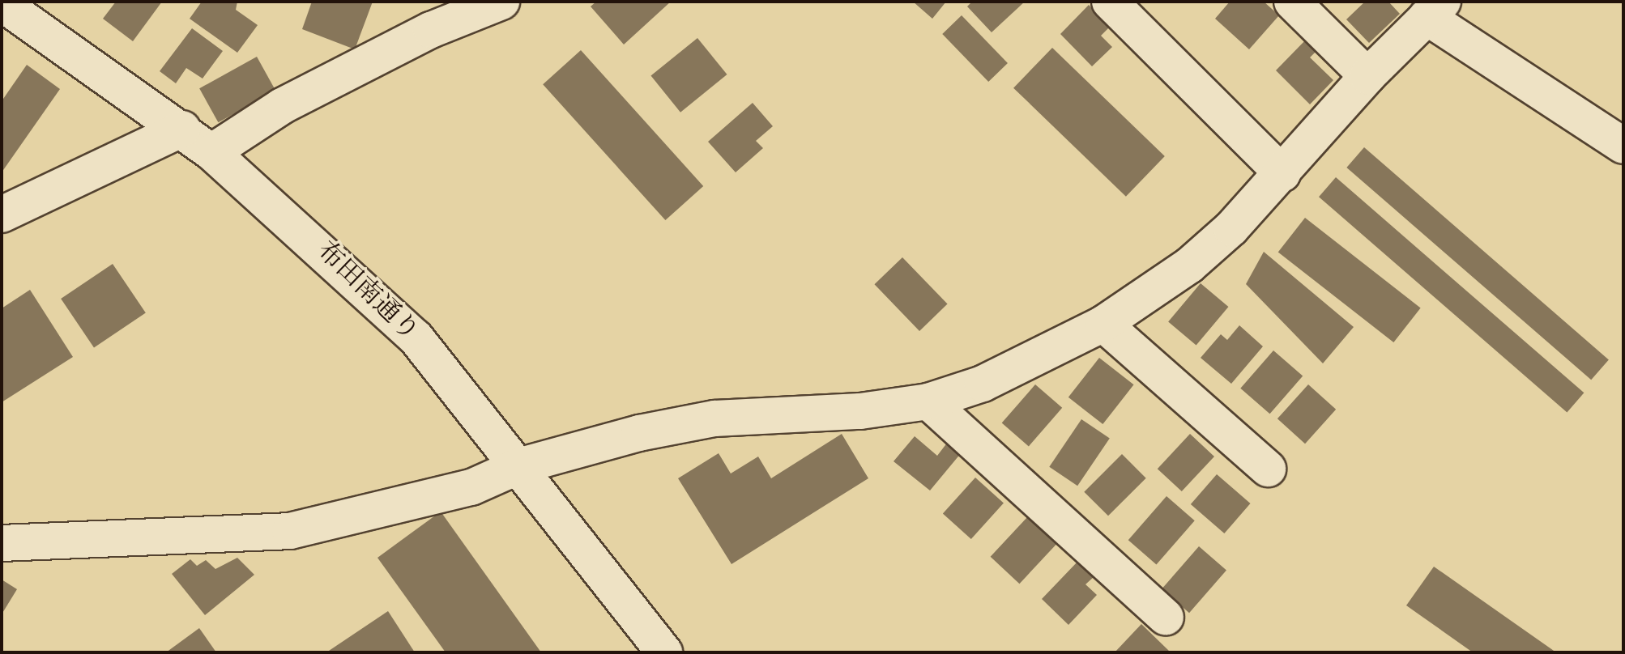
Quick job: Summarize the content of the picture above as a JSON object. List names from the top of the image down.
{
  "streets": {
    "street": ["布田南通り"]
  }
}
